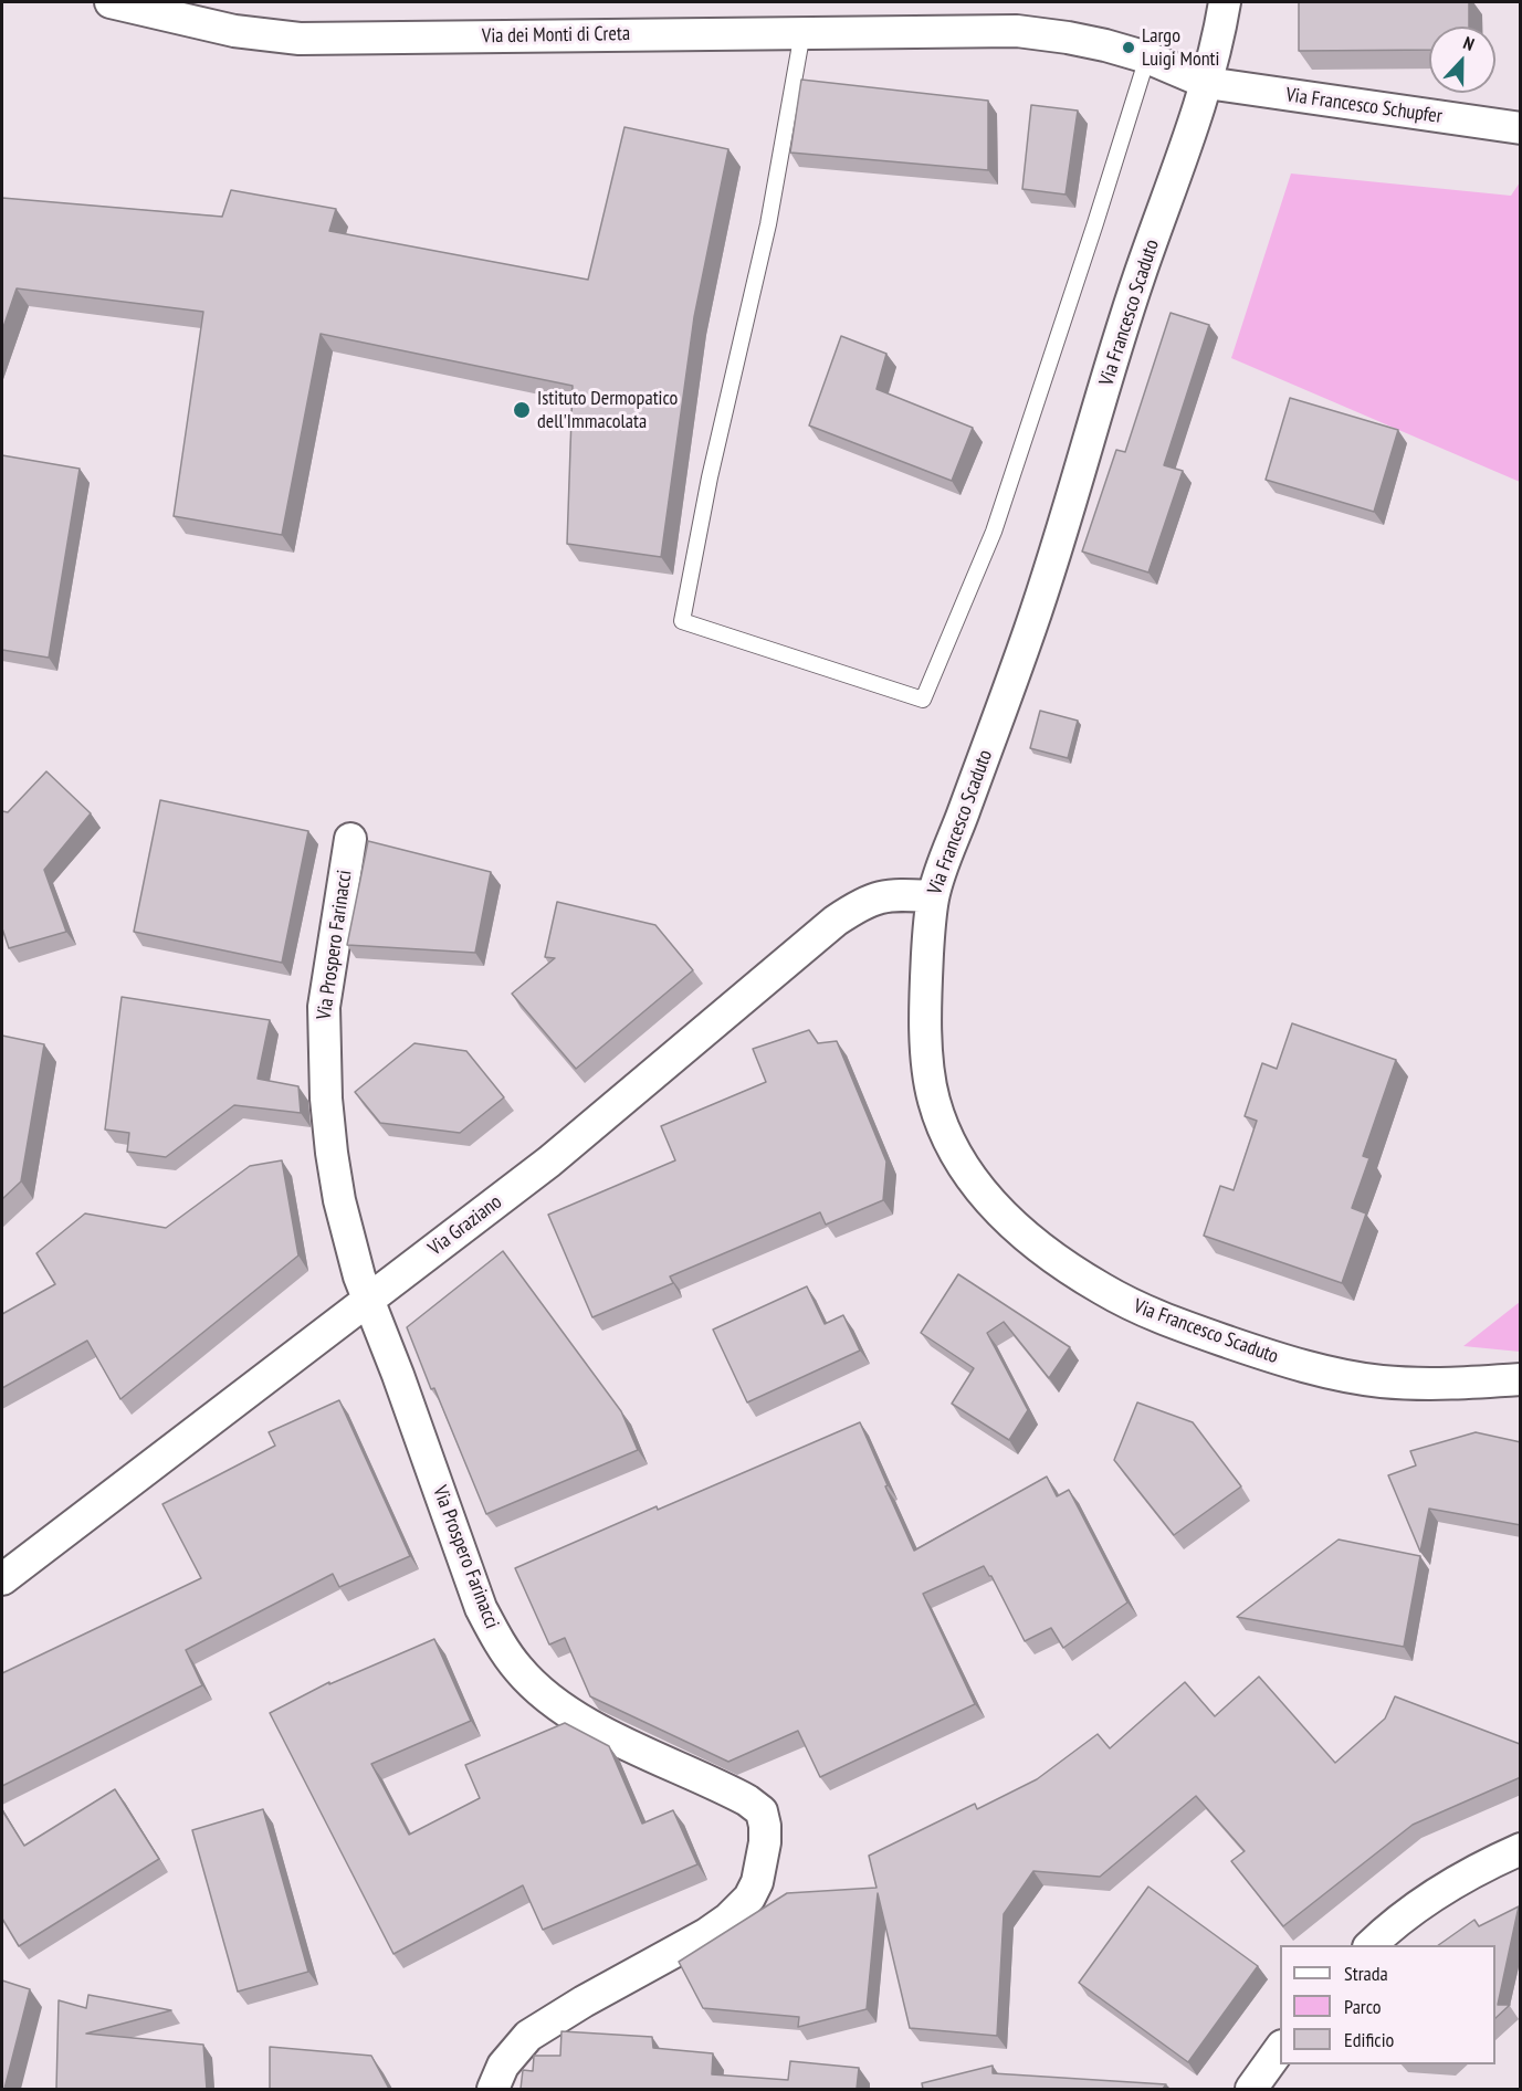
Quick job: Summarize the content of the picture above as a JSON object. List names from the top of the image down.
{
  "streets": {
    "street": [
      "Via dei Monti di Creta",
      "Via Francesco Schupfer",
      "Via Francesco Scaduto",
      "Via Prospero Farinacci",
      "Via Graziano"
    ]
  },
  "crossings": [
    ["Via Francesco Schupfer", "Via Francesco Scaduto"],
    ["Via Francesco Scaduto", "Via Graziano"],
    ["Via Prospero Farinacci", "Via Graziano"]
  ],
  "places": ["Largo Luigi Monti", "Istituto Dermopatico dell'Immacolata"],
  "legend": ["Strada", "Parco", "Edificio"],
  "north": "top"
}
